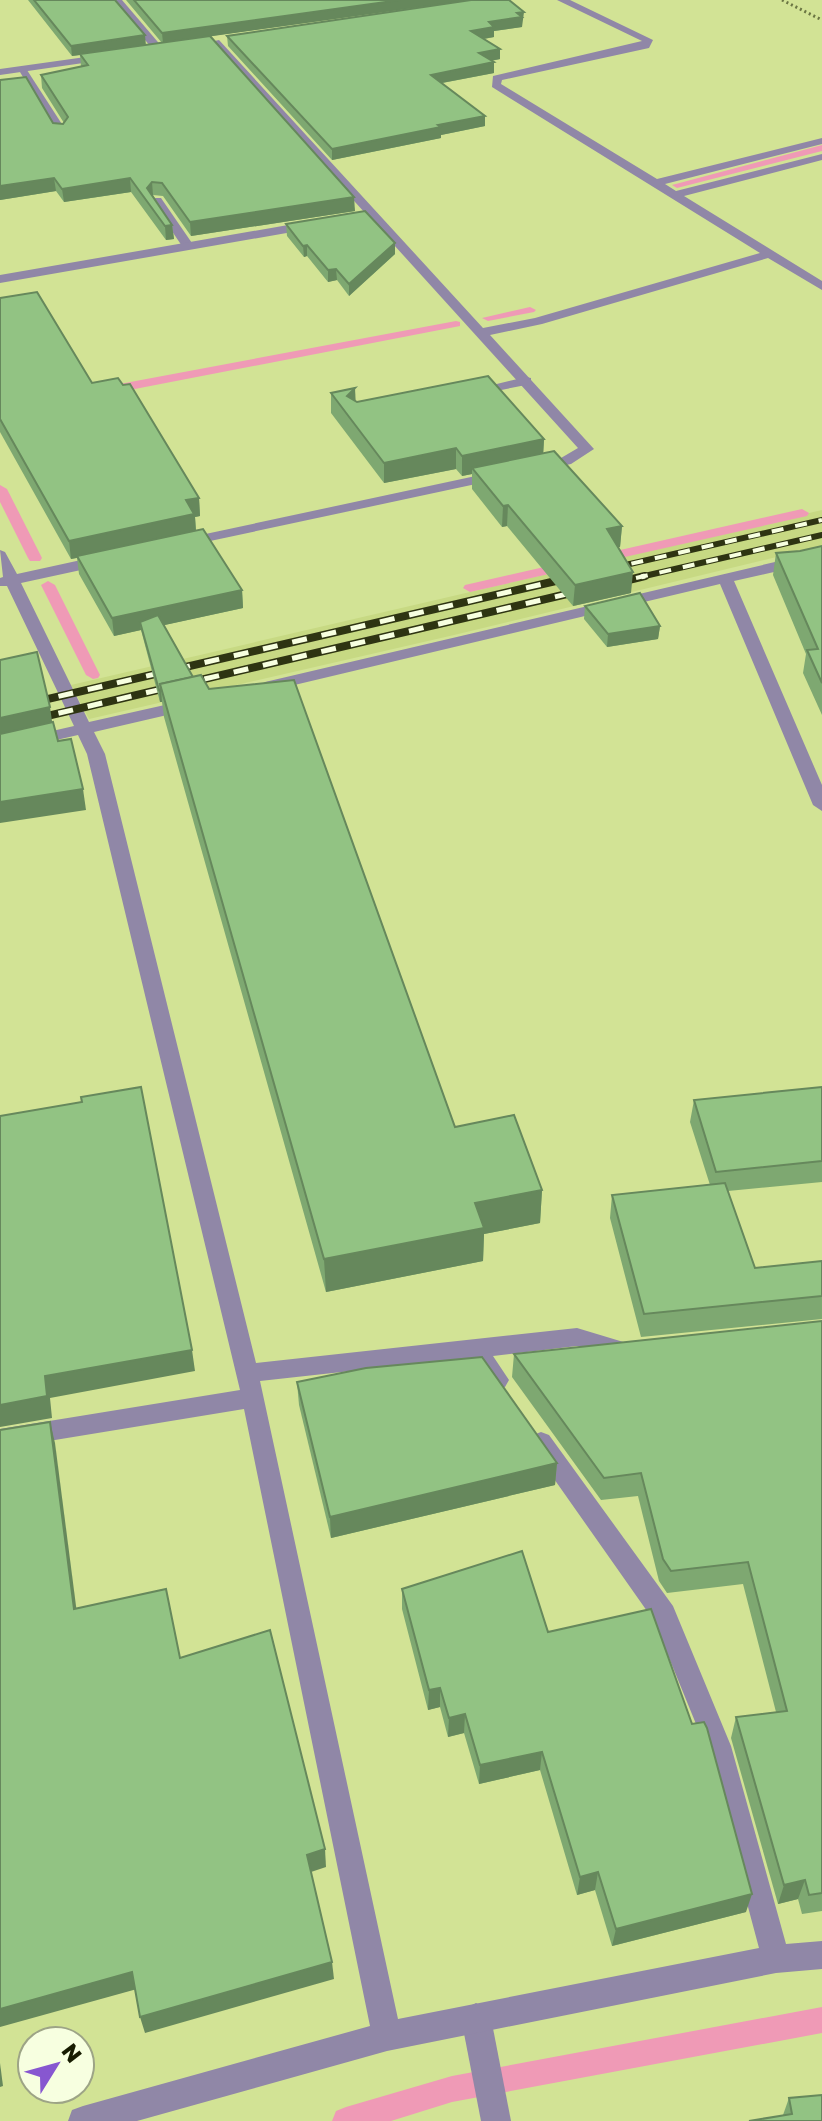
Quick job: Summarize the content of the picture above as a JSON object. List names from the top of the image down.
{
  "north": "top right"
}
